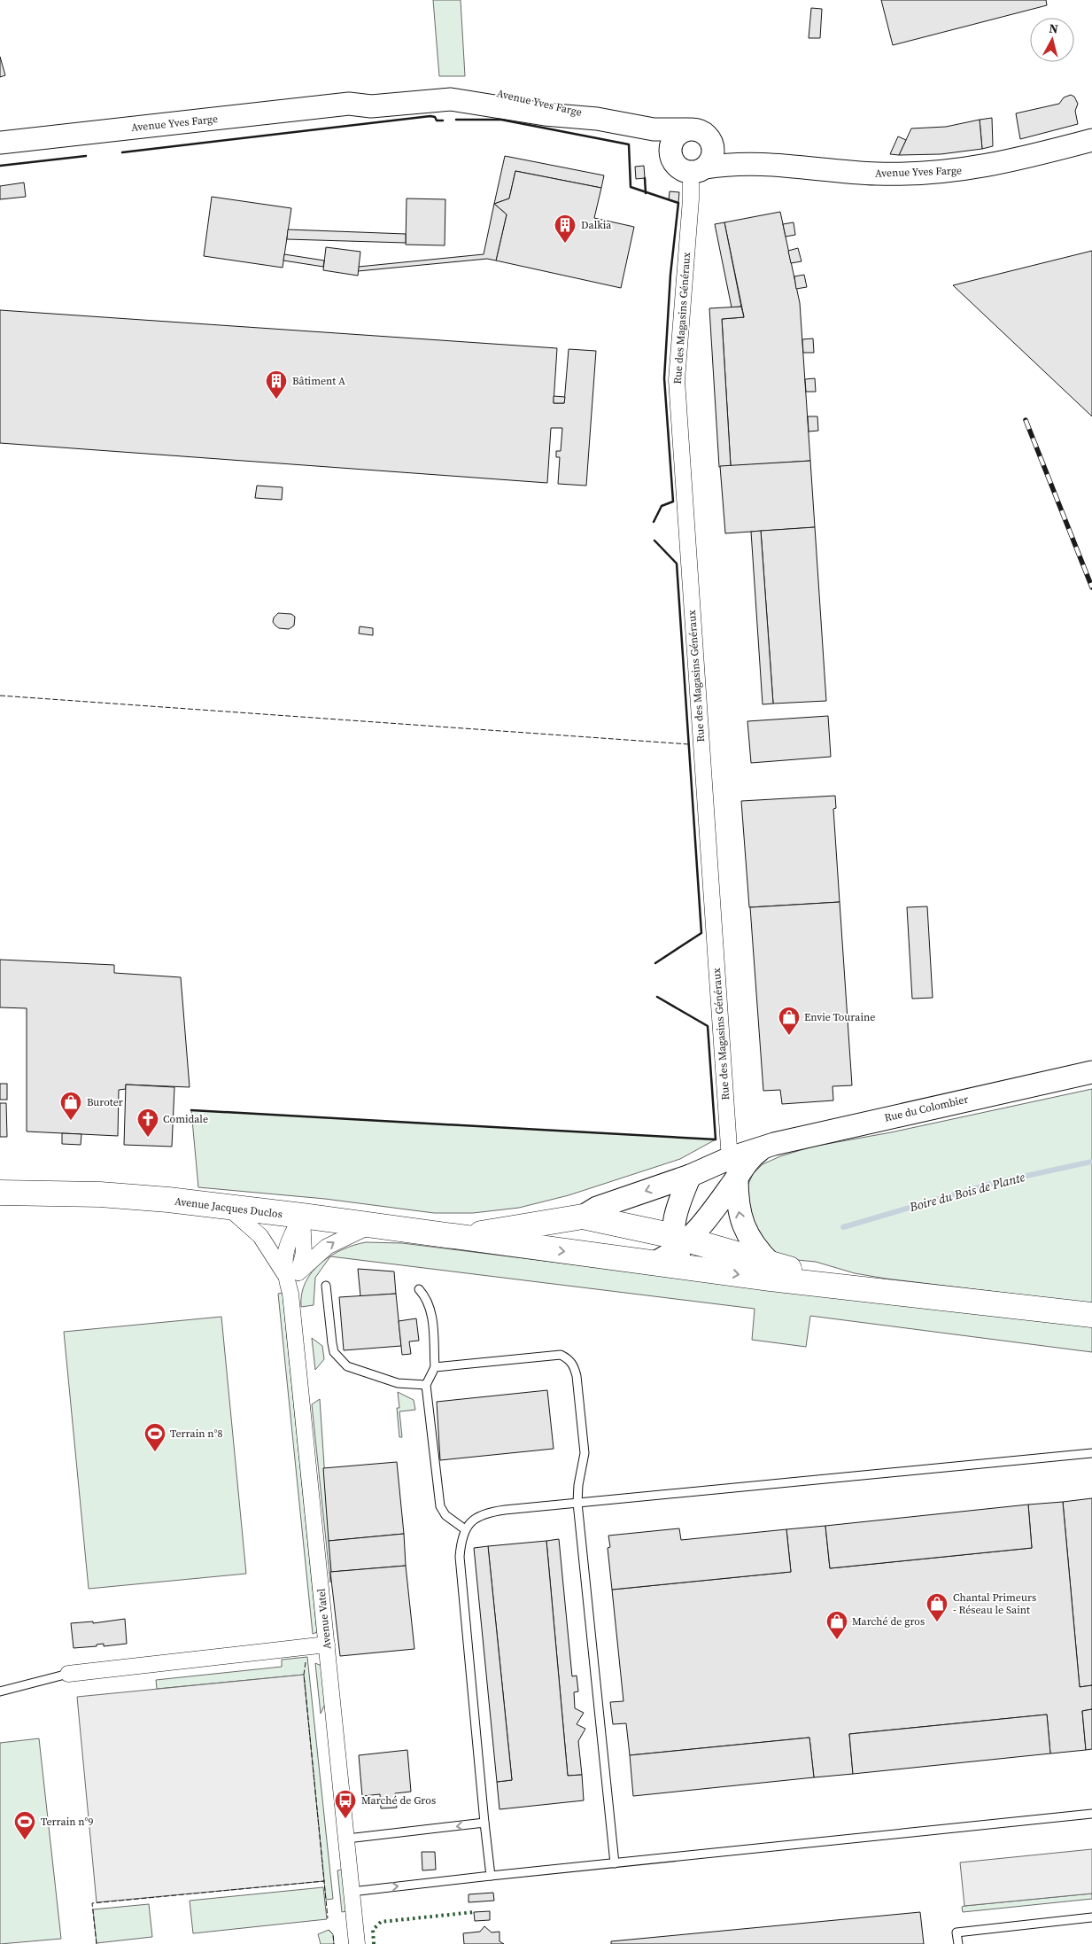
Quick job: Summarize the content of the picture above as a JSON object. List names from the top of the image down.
{
  "streets": {
    "main road": ["Avenue Jacques Duclos"],
    "street": [
      "Avenue Yves Farge",
      "Rue des Magasins Généraux",
      "Rue du Colombier",
      "Avenue Vatel"
    ]
  },
  "crossings": [
    ["Avenue Yves Farge", "Rue des Magasins Généraux"],
    ["Rue des Magasins Généraux", "Rue du Colombier"],
    ["Avenue Jacques Duclos", "Avenue Vatel"]
  ],
  "water": ["Boire du Bois de Plante"],
  "places": {
    "building": ["Dalkia", "Bâtiment A"],
    "shop": [
      "Envie Touraine",
      "Buroter",
      "Chantal Primeurs - Réseau le Saint",
      "Marché de gros"
    ],
    "church": ["Comidale"],
    "sports": ["Terrain n°8", "Terrain n°9"],
    "bus stop": ["Marché de Gros"]
  },
  "north": "top"
}
